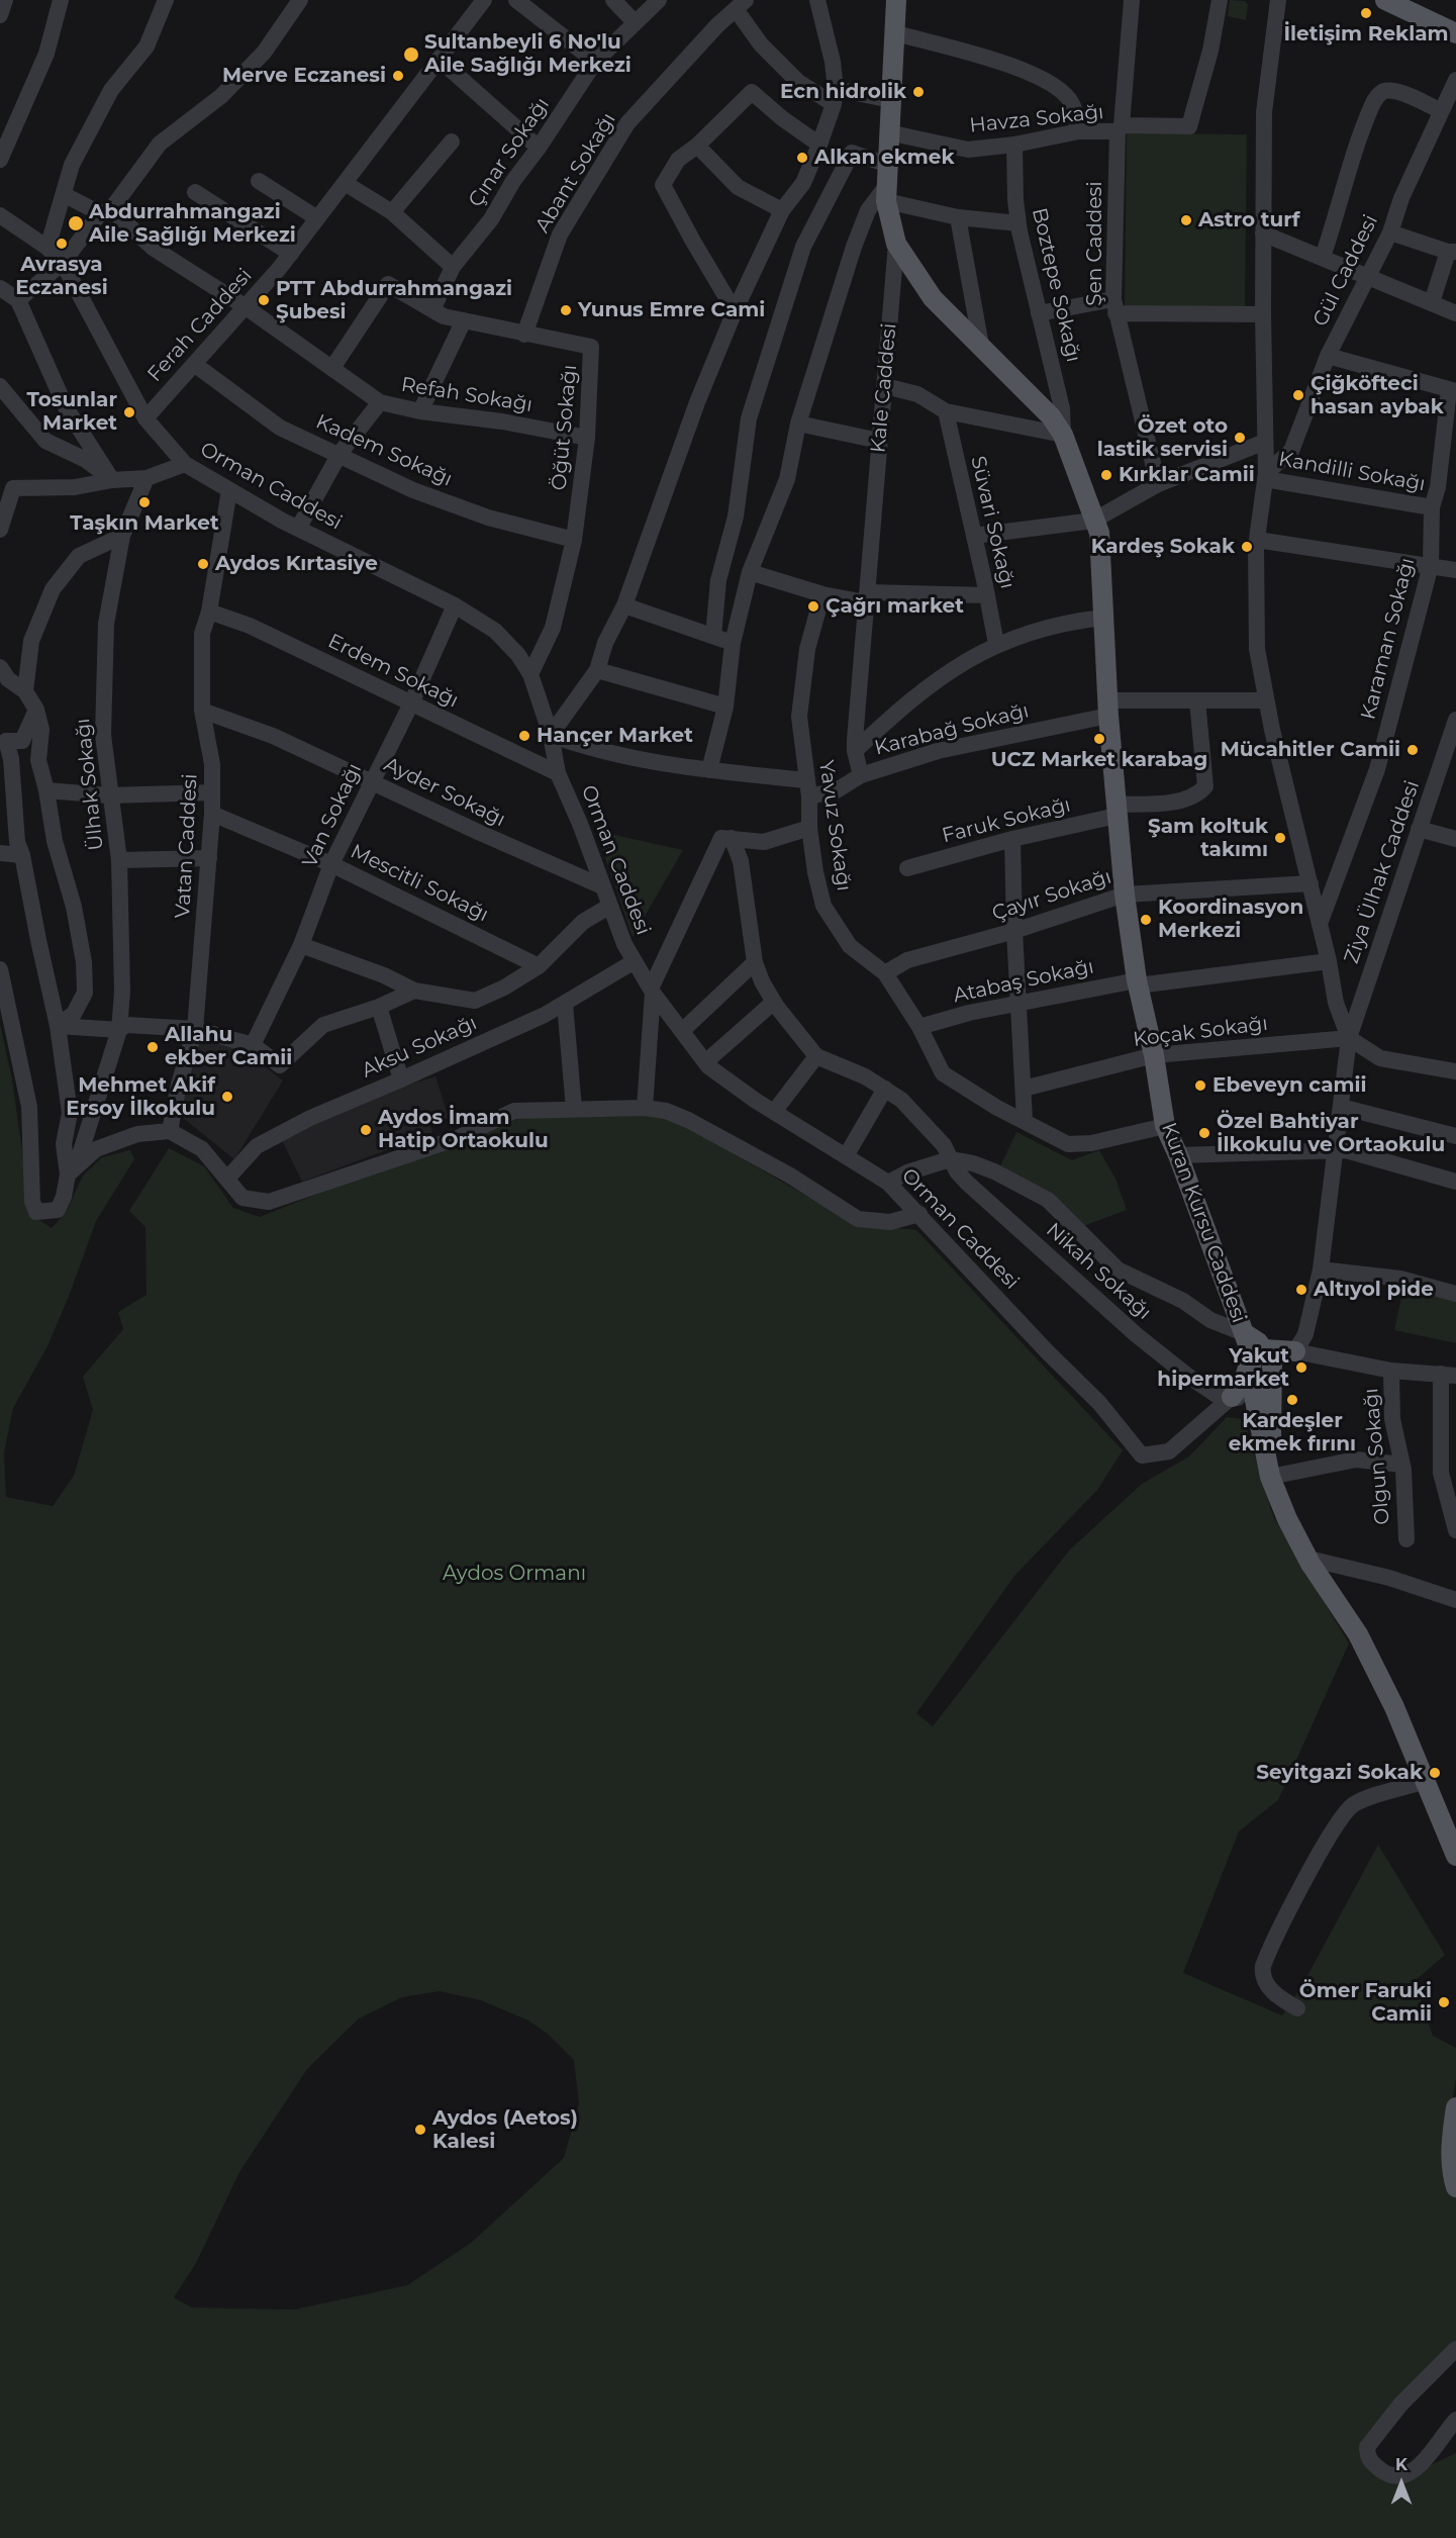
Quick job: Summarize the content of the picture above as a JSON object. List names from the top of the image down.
{
  "streets": {
    "main road": ["Kale Caddesi", "Kuran Kursu Caddesi"],
    "street": [
      "Havza Sokağı",
      "Çınar Sokağı",
      "Abant Sokağı",
      "Şen Caddesi",
      "Gül Caddesi",
      "Boztepe Sokağı",
      "Ferah Caddesi",
      "Refah Sokağı",
      "Öğüt Sokağı",
      "Kadem Sokağı",
      "Kandilli Sokağı",
      "Orman Caddesi",
      "Süvari Sokağı",
      "Karaman Sokağı",
      "Erdem Sokağı",
      "Karabağ Sokağı",
      "Ülhak Sokağı",
      "Ayder Sokağı",
      "Van Sokağı",
      "Faruk Sokağı",
      "Yavuz Sokağı",
      "Vatan Caddesi",
      "Ziya Ülhak Caddesi",
      "Mescitli Sokağı",
      "Çayır Sokağı",
      "Atabaş Sokağı",
      "Koçak Sokağı",
      "Aksu Sokağı",
      "Nikah Sokağı",
      "Olgun Sokağı"
    ]
  },
  "crossings": [
    ["Havza Sokağı", "Şen Caddesi"],
    ["Havza Sokağı", "Boztepe Sokağı"],
    ["Havza Sokağı", "Kale Caddesi"],
    ["Çınar Sokağı", "Öğüt Sokağı"],
    ["Abant Sokağı", "Öğüt Sokağı"],
    ["Gül Caddesi", "Kandilli Sokağı"],
    ["Boztepe Sokağı", "Kuran Kursu Caddesi"],
    ["Ferah Caddesi", "Refah Sokağı"],
    ["Ferah Caddesi", "Kadem Sokağı"],
    ["Ferah Caddesi", "Orman Caddesi"],
    ["Kale Caddesi", "Karabağ Sokağı"],
    ["Kale Caddesi", "Kuran Kursu Caddesi"],
    ["Refah Sokağı", "Öğüt Sokağı"],
    ["Öğüt Sokağı", "Kadem Sokağı"],
    ["Öğüt Sokağı", "Orman Caddesi"],
    ["Kandilli Sokağı", "Karaman Sokağı"],
    ["Orman Caddesi", "Erdem Sokağı"],
    ["Orman Caddesi", "Karabağ Sokağı"],
    ["Orman Caddesi", "Ayder Sokağı"],
    ["Orman Caddesi", "Van Sokağı"],
    ["Orman Caddesi", "Vatan Caddesi"],
    ["Orman Caddesi", "Aksu Sokağı"],
    ["Orman Caddesi", "Nikah Sokağı"],
    ["Erdem Sokağı", "Van Sokağı"],
    ["Erdem Sokağı", "Vatan Caddesi"],
    ["Karabağ Sokağı", "Faruk Sokağı"],
    ["Karabağ Sokağı", "Yavuz Sokağı"],
    ["Karabağ Sokağı", "Kuran Kursu Caddesi"],
    ["Ayder Sokağı", "Van Sokağı"],
    ["Ayder Sokağı", "Vatan Caddesi"],
    ["Van Sokağı", "Mescitli Sokağı"],
    ["Faruk Sokağı", "Kuran Kursu Caddesi"],
    ["Yavuz Sokağı", "Çayır Sokağı"],
    ["Yavuz Sokağı", "Atabaş Sokağı"],
    ["Yavuz Sokağı", "Kuran Kursu Caddesi"],
    ["Vatan Caddesi", "Mescitli Sokağı"],
    ["Ziya Ülhak Caddesi", "Koçak Sokağı"],
    ["Çayır Sokağı", "Kuran Kursu Caddesi"],
    ["Atabaş Sokağı", "Kuran Kursu Caddesi"],
    ["Koçak Sokağı", "Kuran Kursu Caddesi"],
    ["Kuran Kursu Caddesi", "Nikah Sokağı"]
  ],
  "parks": ["Aydos Ormanı"],
  "places": [
    "İletişim Reklam",
    "Sultanbeyli 6 No'lu Aile Sağlığı Merkezi",
    "Merve Eczanesi",
    "Ecn hidrolik",
    "Alkan ekmek",
    "Astro turf",
    "Abdurrahmangazi Aile Sağlığı Merkezi",
    "Avrasya Eczanesi",
    "PTT Abdurrahmangazi Şubesi",
    "Yunus Emre Cami",
    "Çiğköfteci hasan aybak",
    "Tosunlar Market",
    "Özet oto lastik servisi",
    "Kırklar Camii",
    "Taşkın Market",
    "Kardeş Sokak",
    "Aydos Kırtasiye",
    "Çağrı market",
    "Hançer Market",
    "UCZ Market karabag",
    "Mücahitler Camii",
    "Şam koltuk takımı",
    "Koordinasyon Merkezi",
    "Allahu ekber Camii",
    "Ebeveyn camii",
    "Mehmet Akif Ersoy İlkokulu",
    "Aydos İmam Hatip Ortaokulu",
    "Özel Bahtiyar İlkokulu ve Ortaokulu",
    "Altıyol pide",
    "Yakut hipermarket",
    "Kardeşler ekmek fırını",
    "Seyitgazi Sokak",
    "Ömer Faruki Camii",
    "Aydos (Aetos) Kalesi"
  ],
  "north": "top"
}
